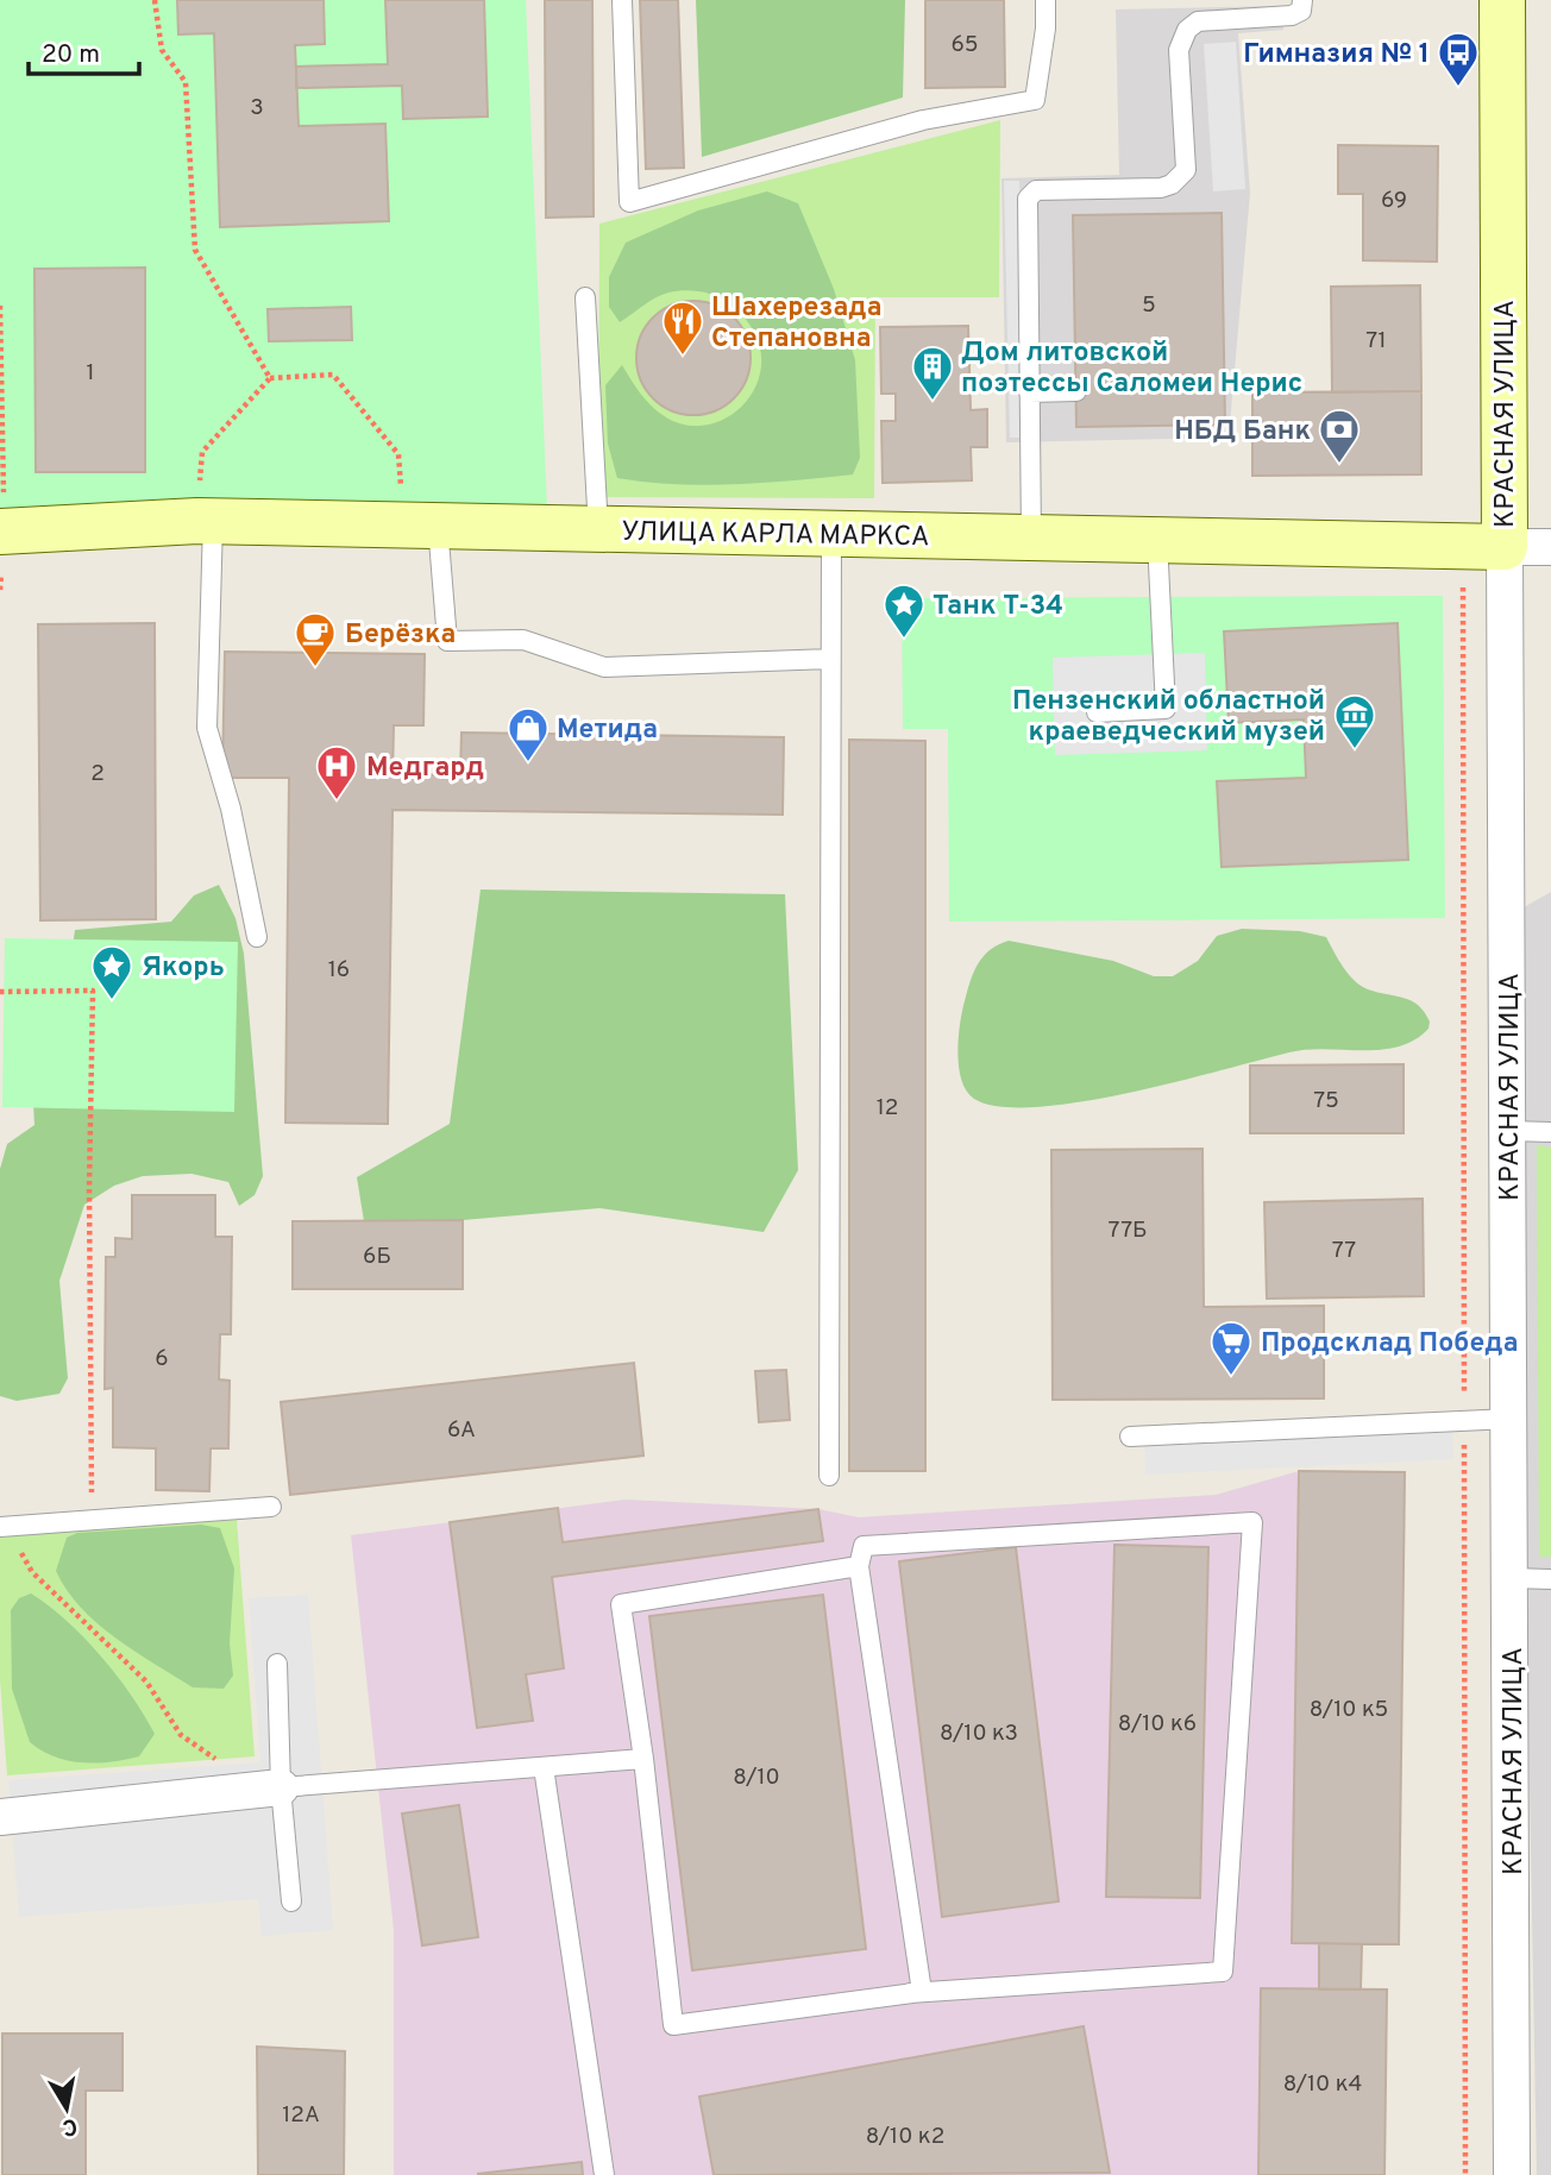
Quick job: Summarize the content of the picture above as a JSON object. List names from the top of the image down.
{
  "streets": {
    "street": ["КРАСНАЯ УЛИЦА", "УЛИЦА КАРЛА МАРКСА"]
  },
  "crossings": [
    ["КРАСНАЯ УЛИЦА", "УЛИЦА КАРЛА МАРКСА"]
  ],
  "places": {
    "bus stop": ["Гимназия № 1"],
    "restaurant": ["Шахерезада Степановна"],
    "building": ["Дом литовской поэтессы Саломеи Нерис"],
    "bank": ["НБД Банк"],
    "place": ["Танк Т-34", "Якорь"],
    "cafe": ["Берёзка"],
    "museum": ["Пензенский областной краеведческий музей"],
    "shop": ["Метида"],
    "hospital": ["Медгард"],
    "supermarket": ["Продсклад Победа"]
  },
  "house_numbers": [
    "65",
    "3",
    "69",
    "5",
    "71",
    "1",
    "2",
    "16",
    "75",
    "12",
    "77Б",
    "77",
    "6Б",
    "6",
    "6А",
    "8/10 к5",
    "8/10 к6",
    "8/10 к3",
    "8/10",
    "8/10 к4",
    "12А",
    "8/10 к2"
  ],
  "scale_bar": "20 m",
  "north": "bottom"
}
